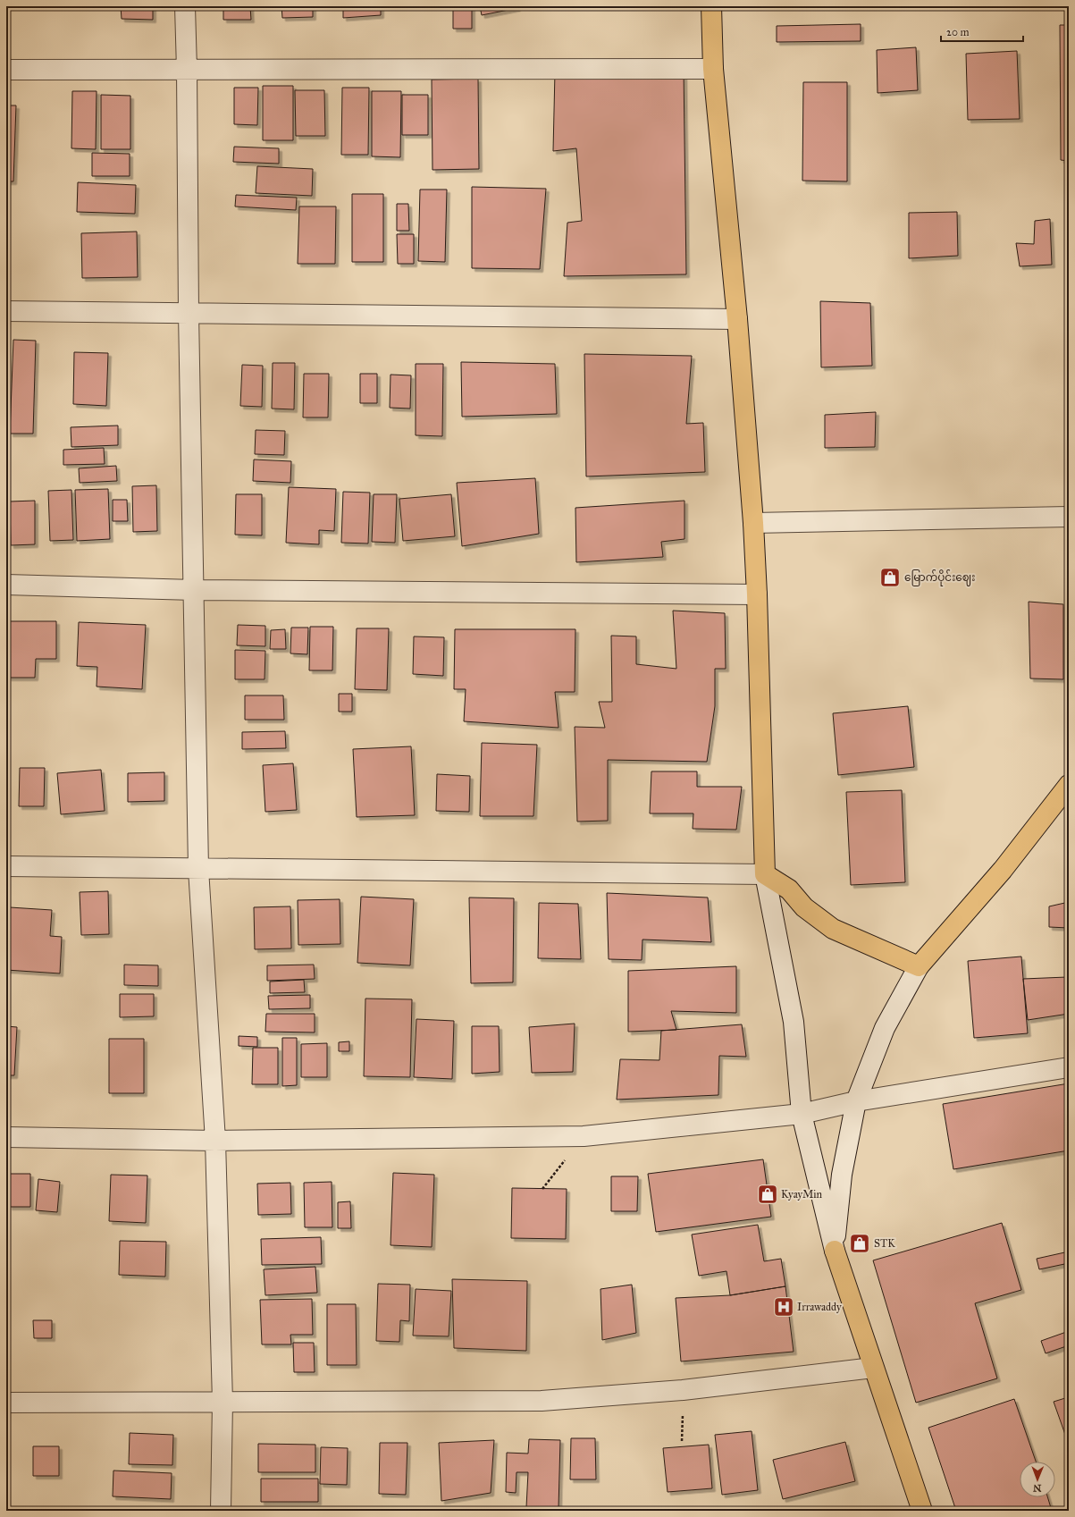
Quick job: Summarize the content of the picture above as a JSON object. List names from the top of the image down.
{
  "places": {
    "shop": ["မြောက်ပိုင်းဈေး", "KyayMin", "STK"],
    "hospital": ["Irrawaddy"]
  },
  "scale_bar": "20 m",
  "north": "bottom"
}
